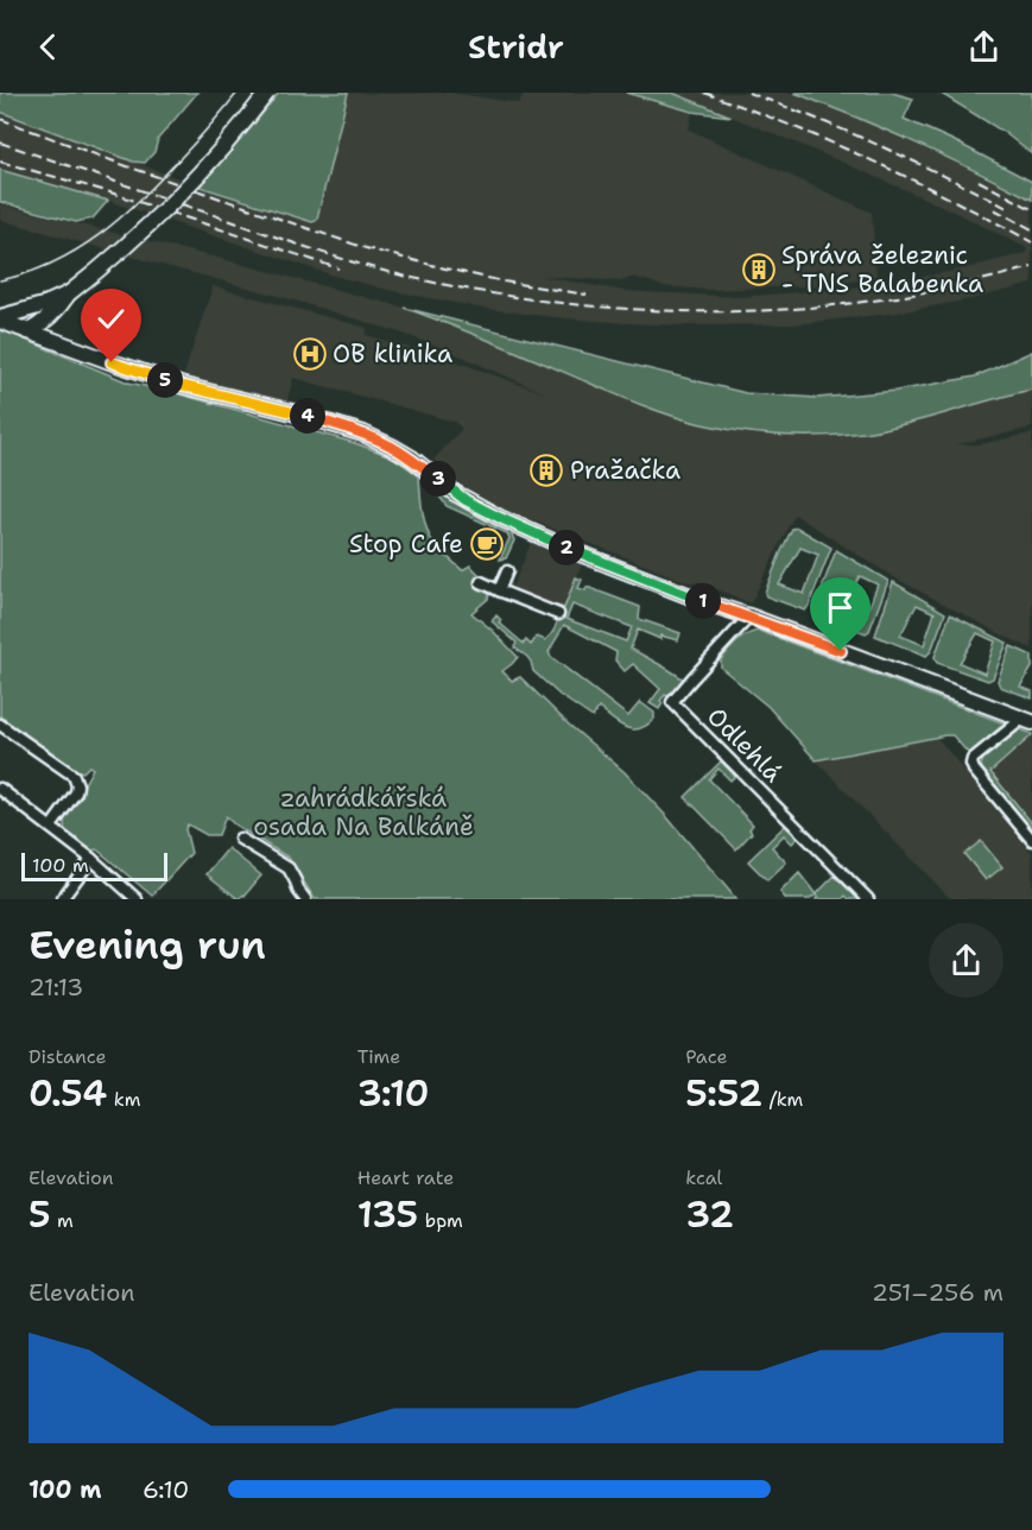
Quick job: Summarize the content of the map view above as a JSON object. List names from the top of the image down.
{
  "streets": {
    "street": ["Odlehlá"]
  },
  "parks": ["zahrádkářská osada Na Balkáně"],
  "places": {
    "building": ["Správa železnic - TNS Balabenka", "Pražačka"],
    "hospital": ["OB klinika"],
    "cafe": ["Stop Cafe"]
  },
  "scale_bar": "100 m",
  "page": {
    "header": "Stridr",
    "pins": [
      "5",
      "4",
      "3",
      "2",
      "1"
    ],
    "scale": "100 m",
    "heading": ["Evening run", "21:13"],
    "stats": [
      ["Distance", "0.54 km"],
      ["Time", "3:10"],
      ["Pace", "5:52 /km"],
      ["Elevation", "5 m"],
      ["Heart rate", "135 bpm"],
      ["kcal", "32"]
    ],
    "chart": ["Elevation", "251–256 m"],
    "list": [
      {
        "name": "100 m",
        "note": "6:10"
      }
    ]
  }
}
